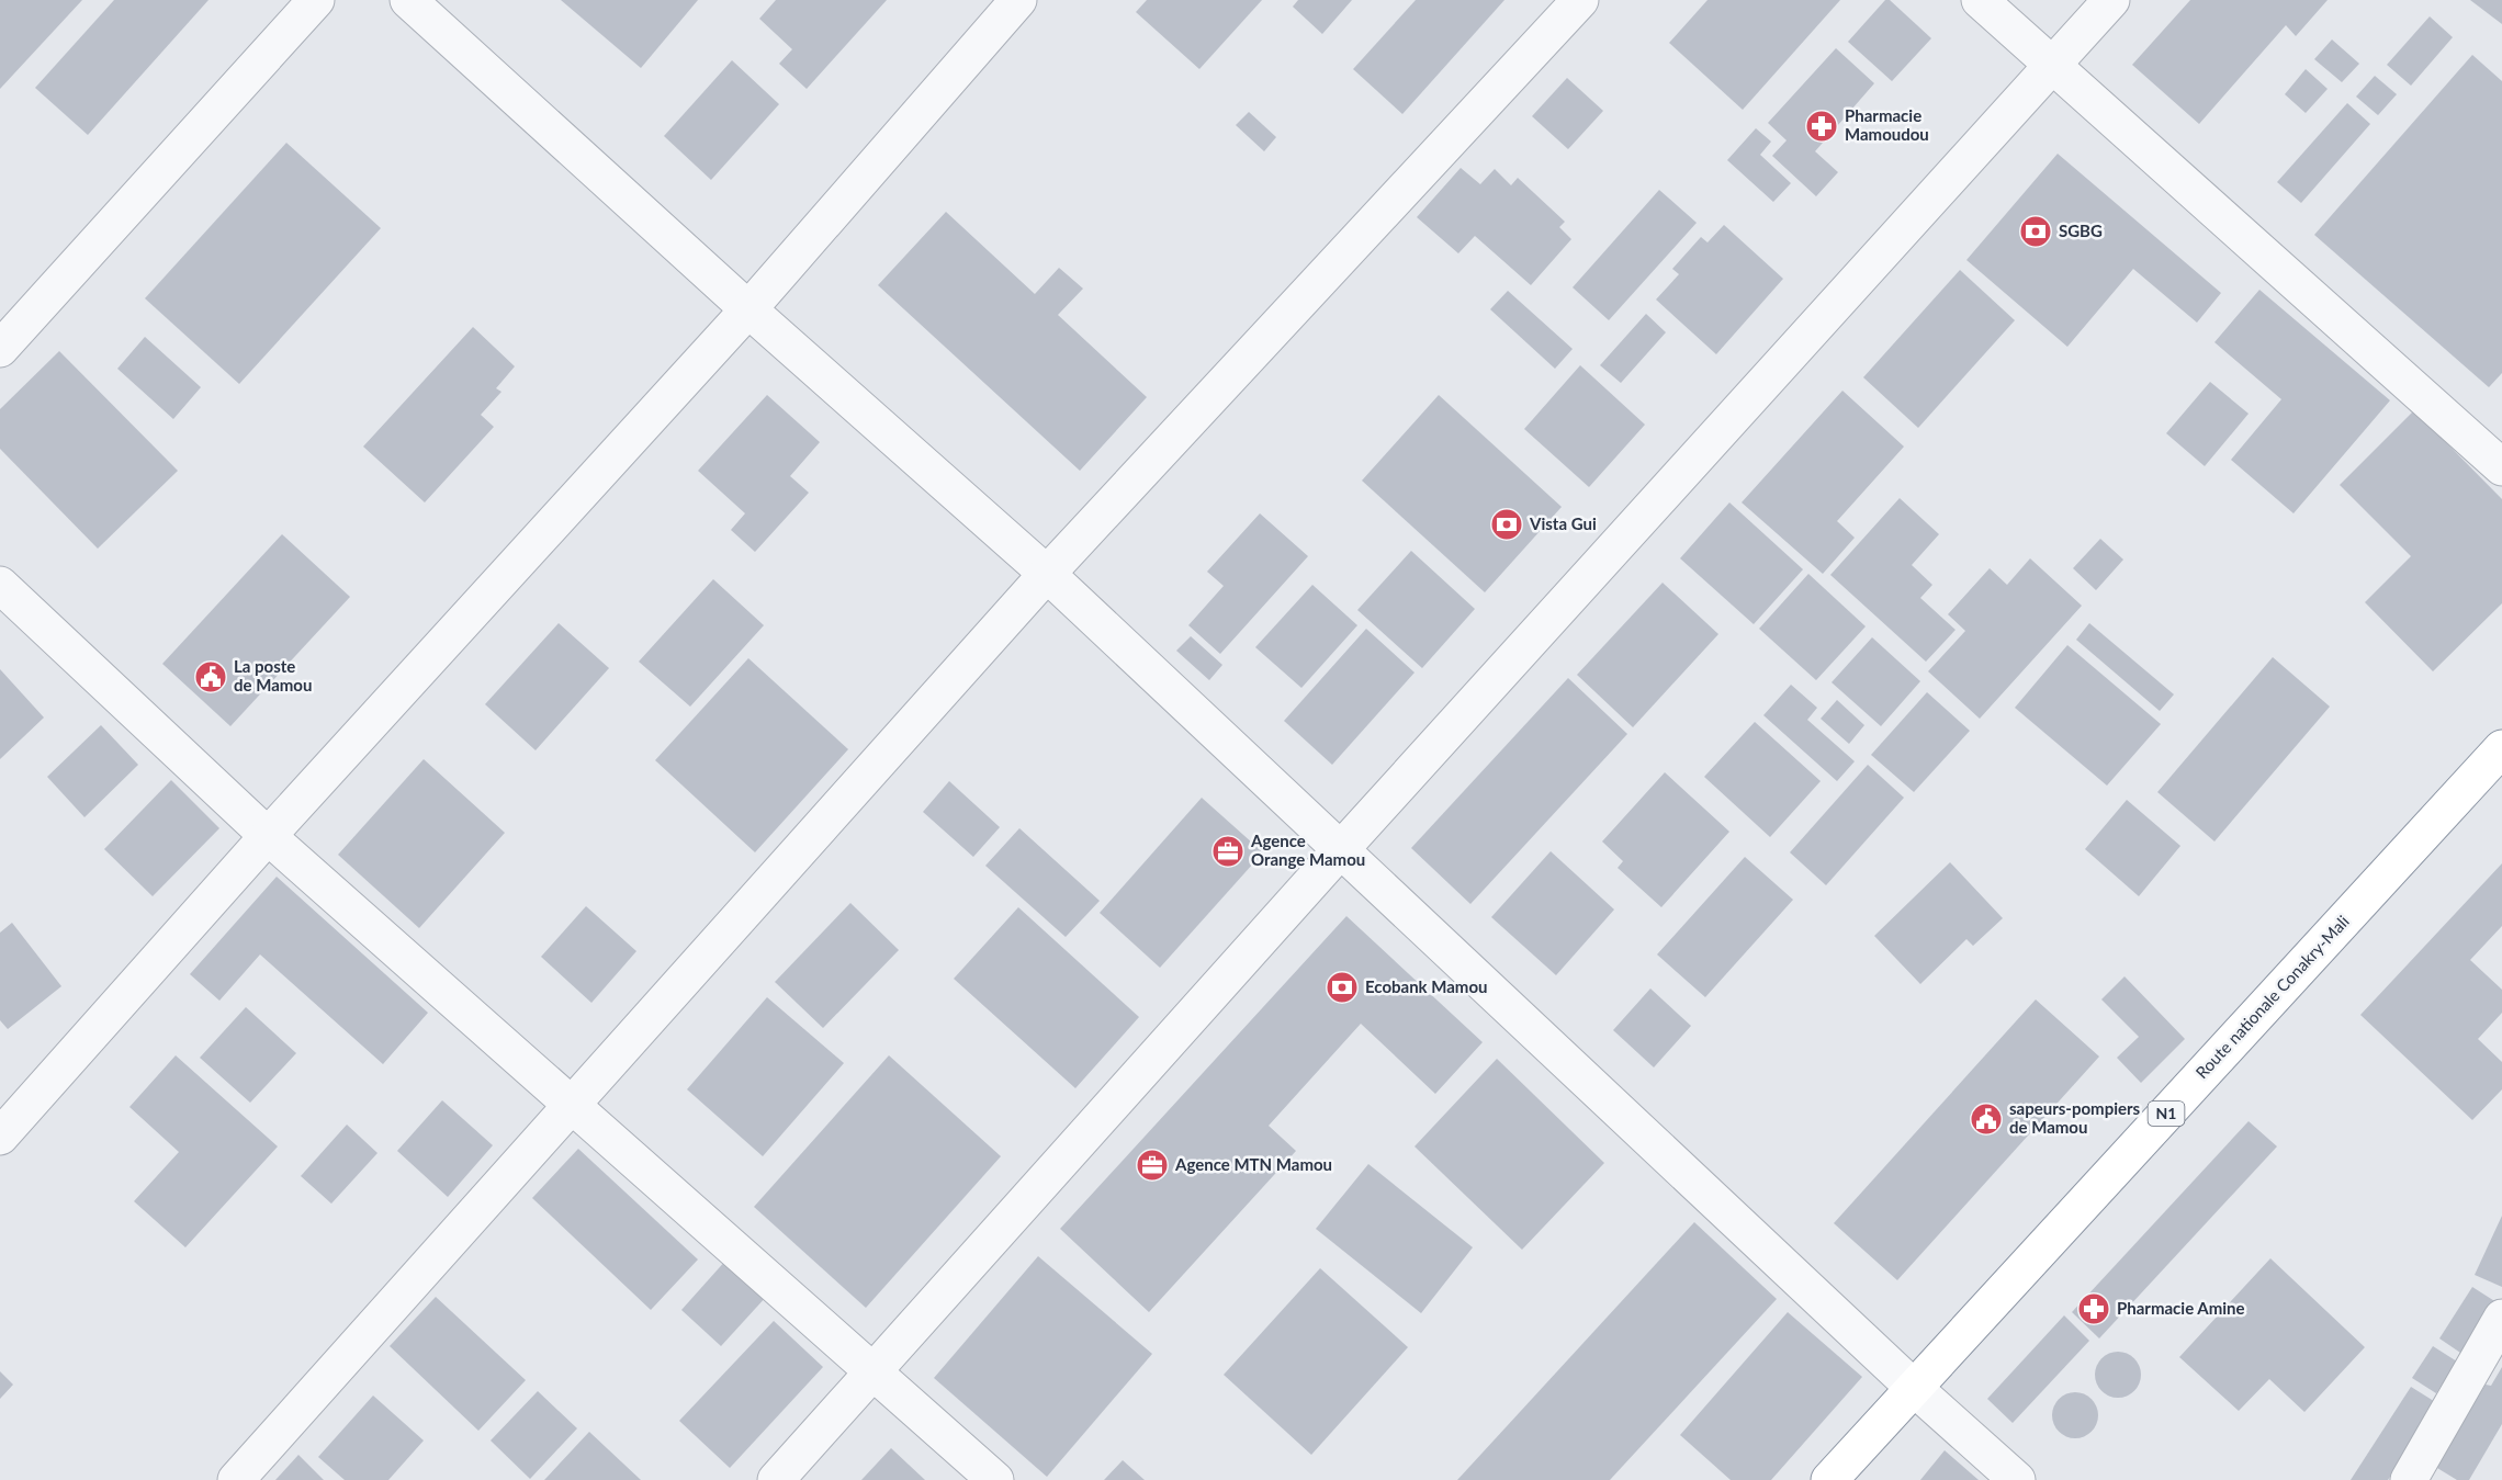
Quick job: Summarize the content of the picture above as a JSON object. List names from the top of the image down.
{
  "streets": {
    "highway": ["Route nationale Conakry-Mali", "N1"]
  },
  "places": {
    "pharmacy": ["Pharmacie Mamoudou", "Pharmacie Amine"],
    "bank": ["SGBG", "Vista Gui", "Ecobank Mamou"],
    "public building": ["La poste de Mamou", "sapeurs-pompiers de Mamou"],
    "office": ["Agence Orange Mamou", "Agence MTN Mamou"]
  }
}
